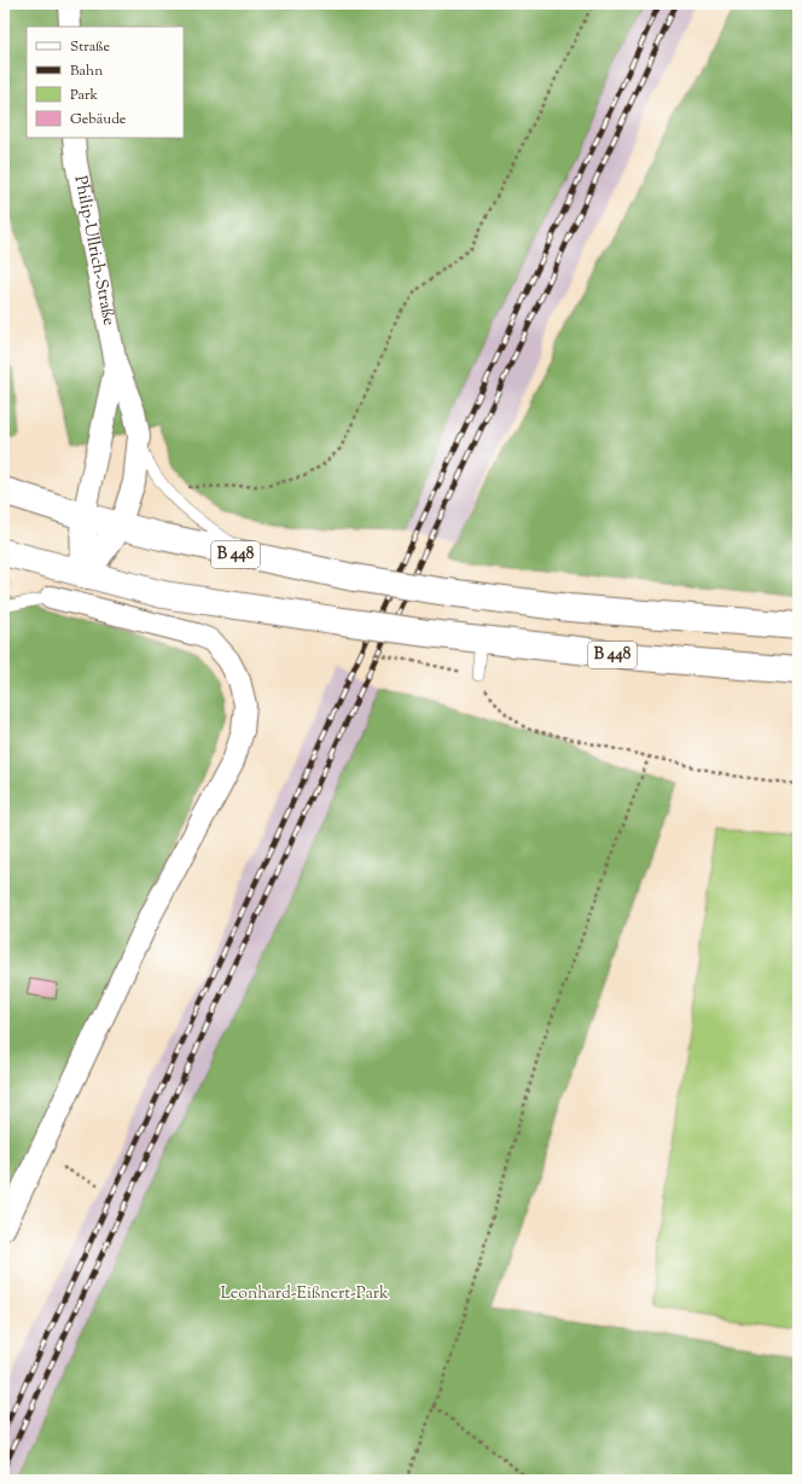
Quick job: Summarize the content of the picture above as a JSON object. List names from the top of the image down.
{
  "streets": {
    "main road": ["B 448"],
    "street": ["Philip-Ullrich-Straße"]
  },
  "crossings": [
    ["Philip-Ullrich-Straße", "B 448"]
  ],
  "parks": ["Leonhard-Eißnert-Park"],
  "legend": [
    "Straße",
    "Bahn",
    "Park",
    "Gebäude"
  ]
}
